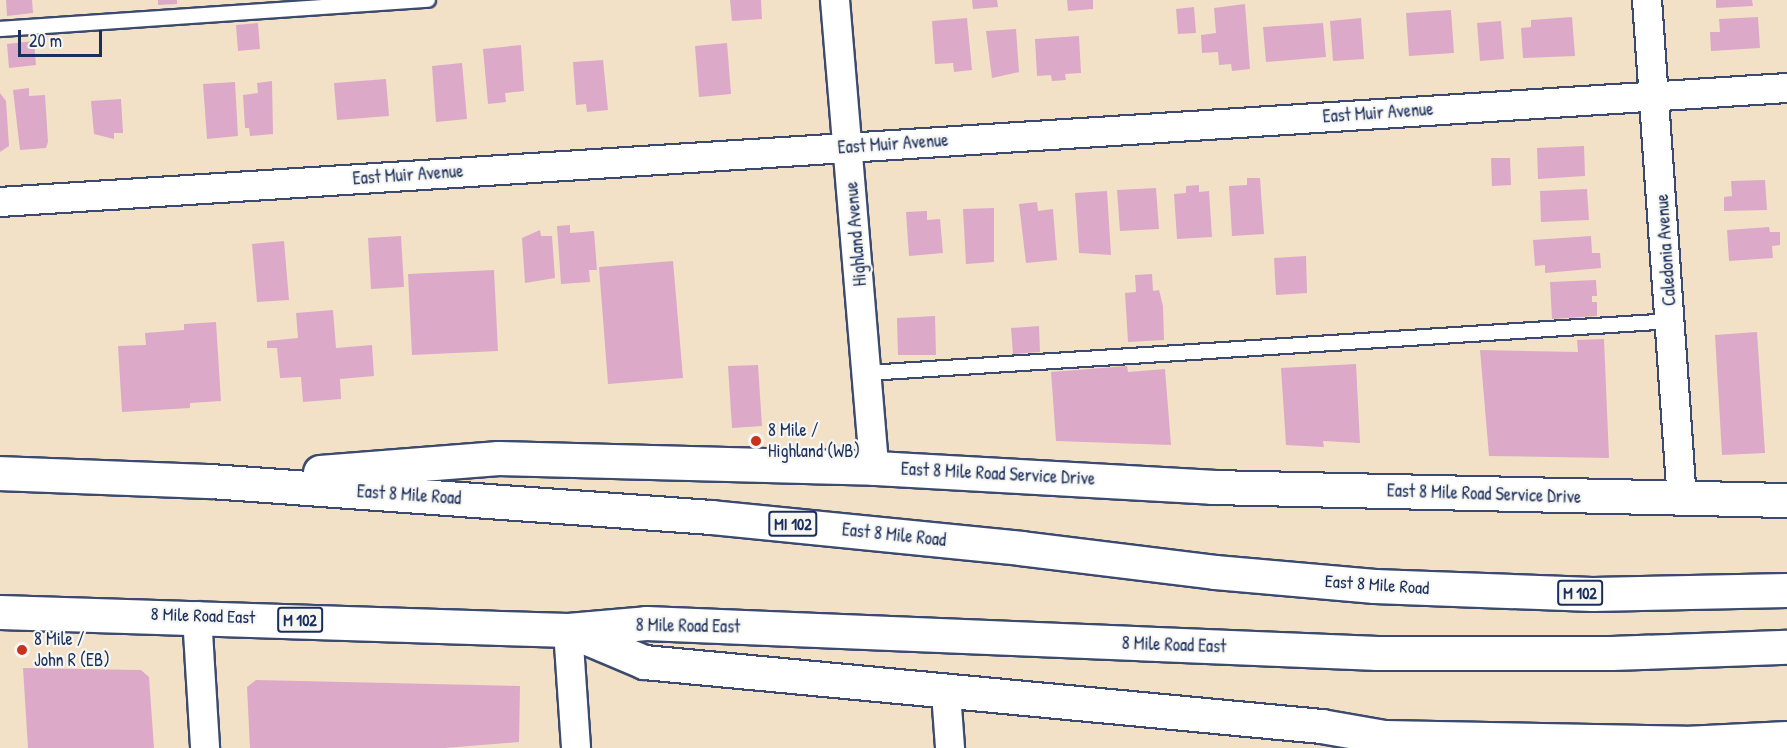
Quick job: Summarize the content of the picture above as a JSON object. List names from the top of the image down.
{
  "streets": {
    "highway": [
      "East 8 Mile Road Service Drive",
      "East 8 Mile Road",
      "MI 102",
      "M 102",
      "8 Mile Road East"
    ],
    "street": ["East Muir Avenue", "Highland Avenue", "Caledonia Avenue"]
  },
  "crossings": [
    ["East Muir Avenue", "Highland Avenue"],
    ["East Muir Avenue", "Caledonia Avenue"],
    ["Highland Avenue", "East 8 Mile Road Service Drive"],
    ["Caledonia Avenue", "East 8 Mile Road Service Drive"],
    ["East 8 Mile Road Service Drive", "East 8 Mile Road"]
  ],
  "places": ["8 Mile / Highland (WB)", "8 Mile / John R (EB)"],
  "scale_bar": "20 m"
}
